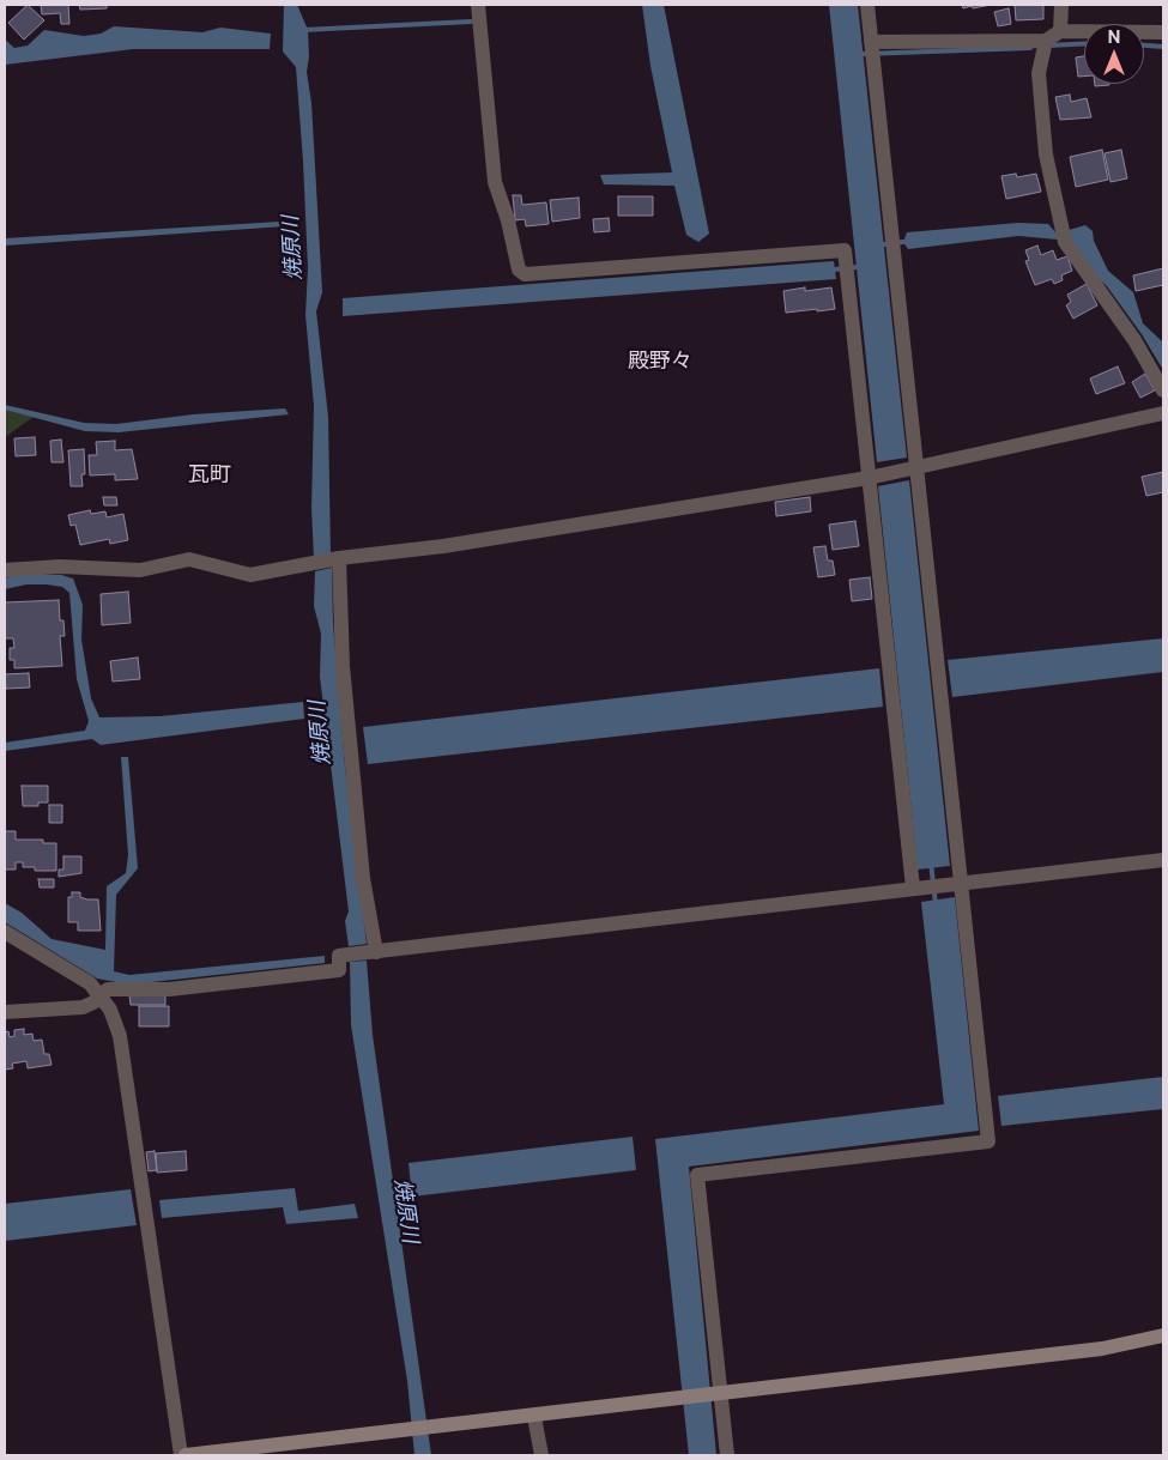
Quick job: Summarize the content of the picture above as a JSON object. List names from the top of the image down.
{
  "districts": ["殿野々", "瓦町"],
  "water": ["焼原川"],
  "north": "top"
}
